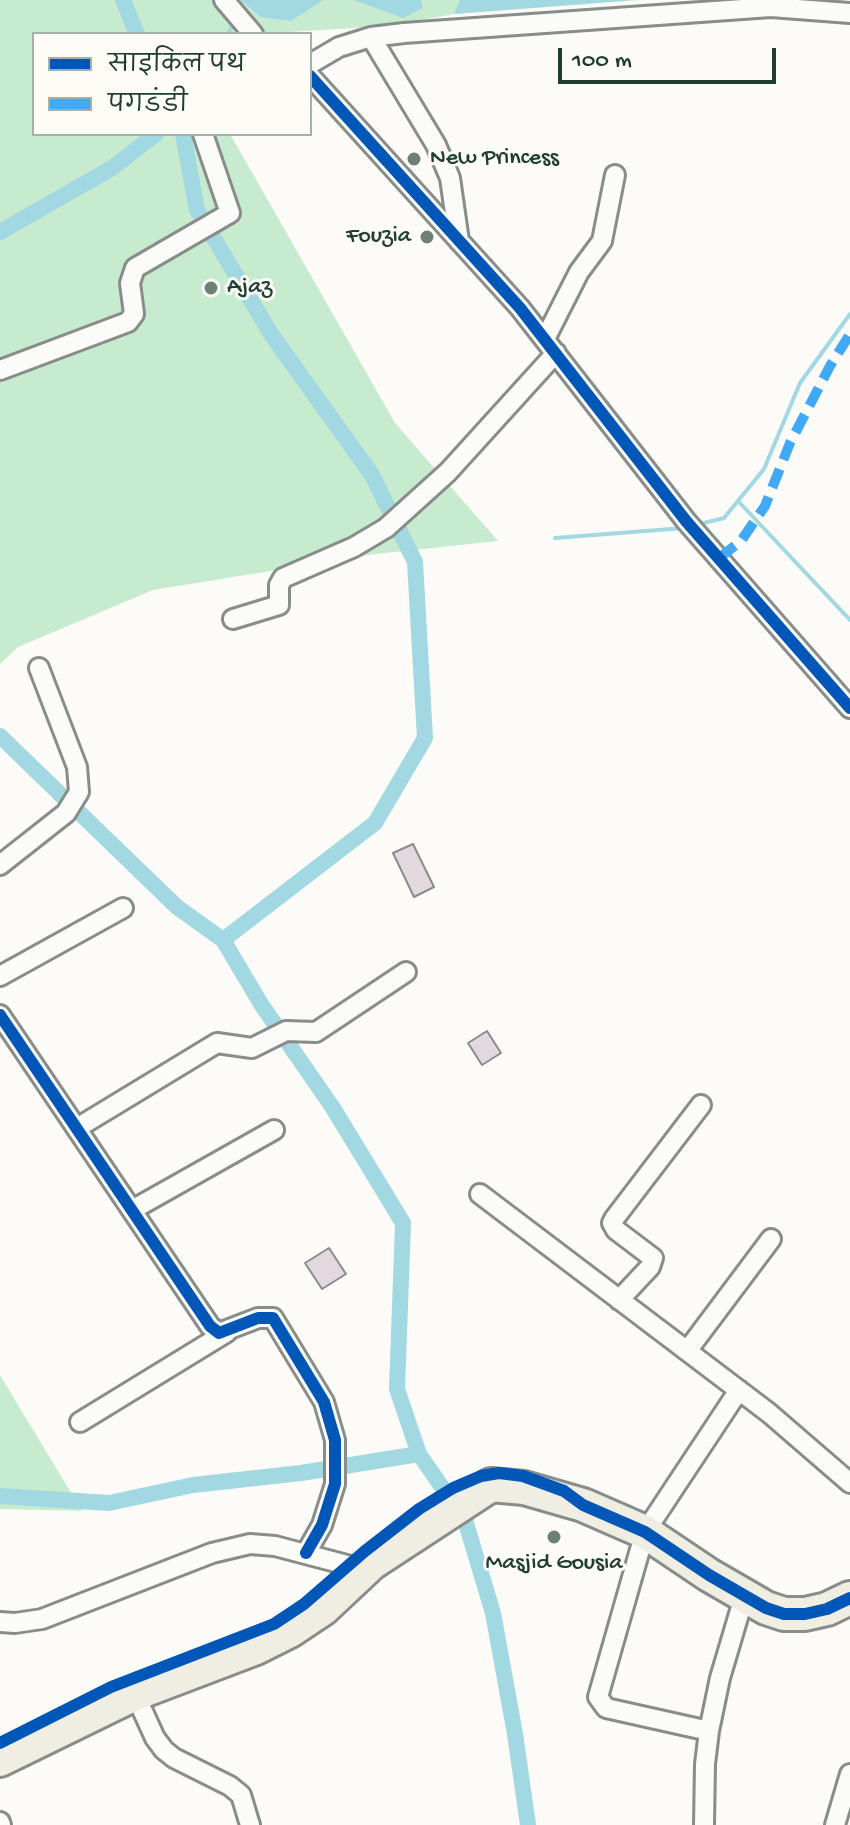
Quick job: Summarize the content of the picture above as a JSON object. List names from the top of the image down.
{
  "places": [
    "New Princess",
    "Fouzia",
    "Ajaz",
    "Masjid Gousia"
  ],
  "legend": ["साइकिल पथ", "पगडंडी"],
  "scale_bar": "100 m"
}
